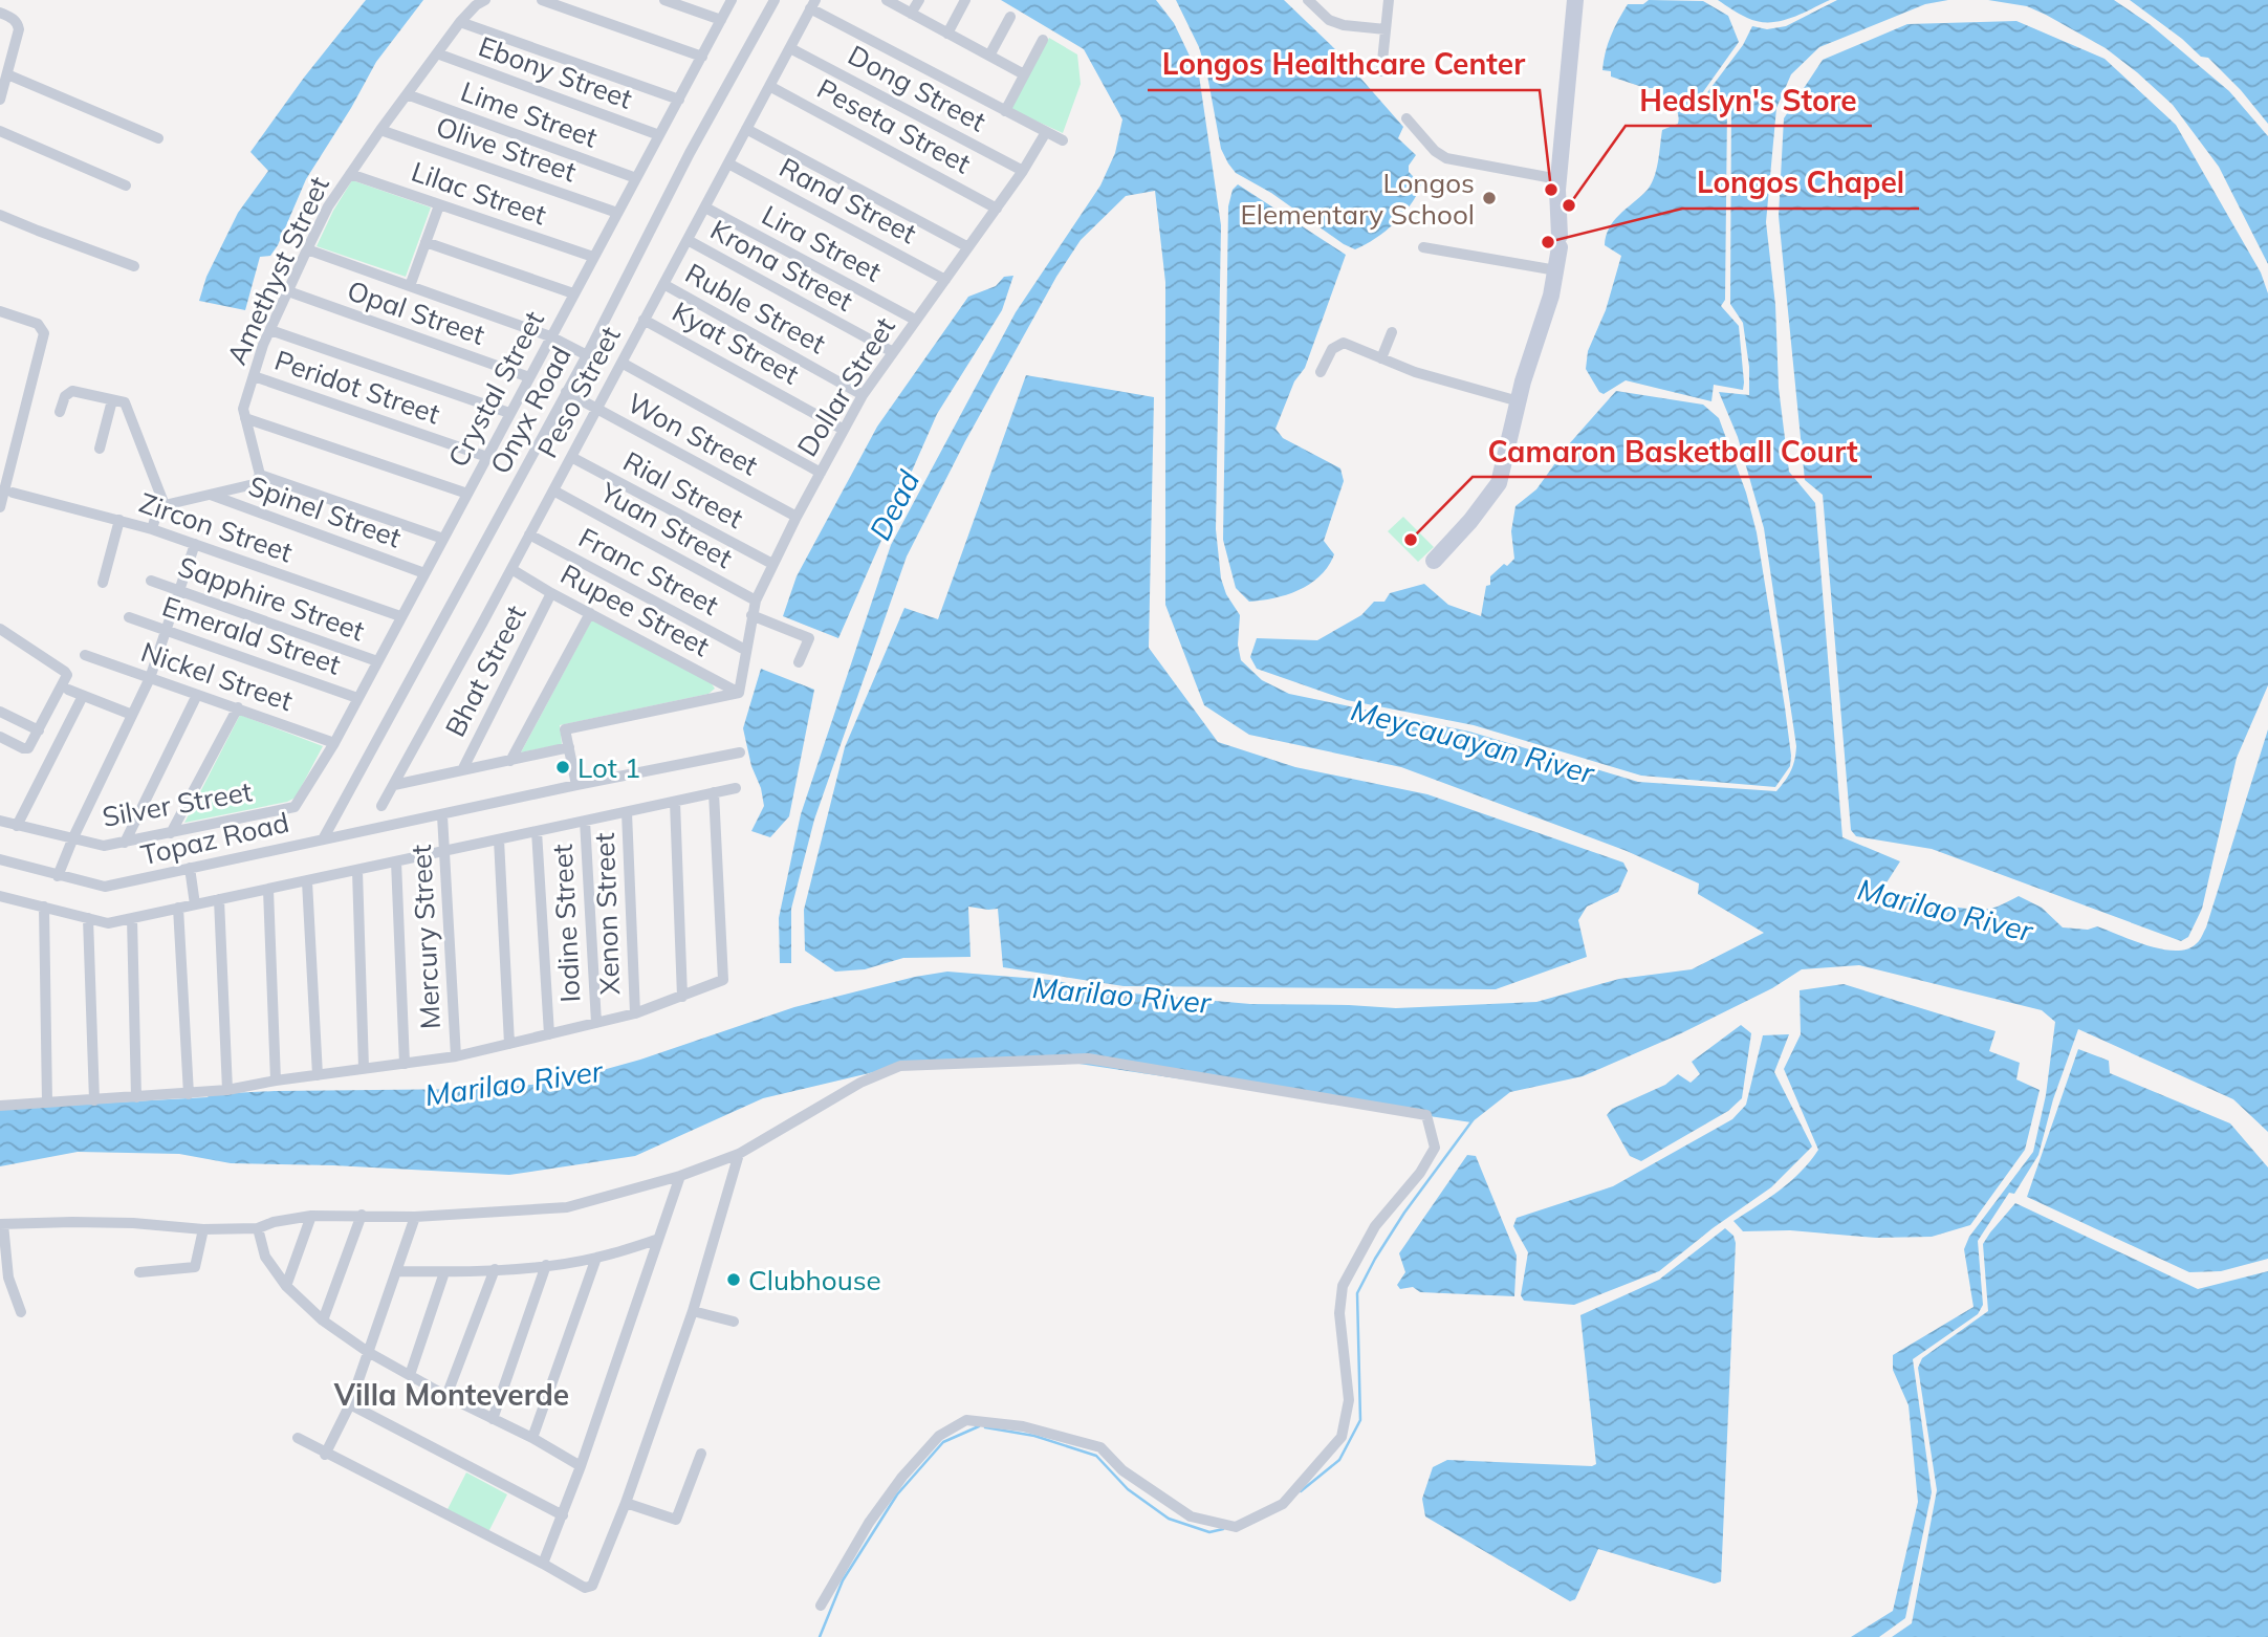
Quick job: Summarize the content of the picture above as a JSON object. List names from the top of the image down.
{
  "streets": {
    "street": [
      "Ebony Street",
      "Dong Street",
      "Lime Street",
      "Peseta Street",
      "Olive Street",
      "Lilac Street",
      "Rand Street",
      "Lira Street",
      "Krona Street",
      "Amethyst Street",
      "Ruble Street",
      "Opal Street",
      "Kyat Street",
      "Peridot Street",
      "Dollar Street",
      "Crystal Street",
      "Peso Street",
      "Onyx Road",
      "Won Street",
      "Rial Street",
      "Spinel Street",
      "Yuan Street",
      "Zircon Street",
      "Franc Street",
      "Sapphire Street",
      "Rupee Street",
      "Emerald Street",
      "Bhat Street",
      "Nickel Street",
      "Silver Street",
      "Topaz Road",
      "Xenon Street",
      "Iodine Street",
      "Mercury Street"
    ]
  },
  "crossings": [
    ["Ebony Street", "Amethyst Street"],
    ["Ebony Street", "Crystal Street"],
    ["Dong Street", "Dollar Street"],
    ["Dong Street", "Peso Street"],
    ["Lime Street", "Amethyst Street"],
    ["Lime Street", "Crystal Street"],
    ["Peseta Street", "Dollar Street"],
    ["Peseta Street", "Peso Street"],
    ["Olive Street", "Amethyst Street"],
    ["Olive Street", "Crystal Street"],
    ["Lilac Street", "Amethyst Street"],
    ["Lilac Street", "Crystal Street"],
    ["Rand Street", "Dollar Street"],
    ["Rand Street", "Peso Street"],
    ["Lira Street", "Dollar Street"],
    ["Lira Street", "Peso Street"],
    ["Krona Street", "Dollar Street"],
    ["Krona Street", "Peso Street"],
    ["Amethyst Street", "Opal Street"],
    ["Amethyst Street", "Peridot Street"],
    ["Ruble Street", "Dollar Street"],
    ["Ruble Street", "Peso Street"],
    ["Opal Street", "Crystal Street"],
    ["Kyat Street", "Dollar Street"],
    ["Kyat Street", "Peso Street"],
    ["Peridot Street", "Crystal Street"],
    ["Dollar Street", "Won Street"],
    ["Dollar Street", "Rial Street"],
    ["Dollar Street", "Yuan Street"],
    ["Dollar Street", "Franc Street"],
    ["Dollar Street", "Rupee Street"],
    ["Crystal Street", "Spinel Street"],
    ["Crystal Street", "Zircon Street"],
    ["Crystal Street", "Sapphire Street"],
    ["Crystal Street", "Emerald Street"],
    ["Crystal Street", "Nickel Street"],
    ["Crystal Street", "Silver Street"],
    ["Peso Street", "Won Street"],
    ["Peso Street", "Rial Street"],
    ["Peso Street", "Yuan Street"],
    ["Peso Street", "Franc Street"],
    ["Peso Street", "Rupee Street"],
    ["Onyx Road", "Won Street"],
    ["Onyx Road", "Topaz Road"],
    ["Rupee Street", "Bhat Street"],
    ["Topaz Road", "Mercury Street"]
  ],
  "districts": ["Villa Monteverde"],
  "water": ["Dead", "Meycauayan River", "Marilao River"],
  "places": [
    "Longos Healthcare Center",
    "Longos Elementary School",
    "Hedslyn's Store",
    "Longos Chapel",
    "Camaron Basketball Court",
    "Lot 1",
    "Clubhouse"
  ]
}
